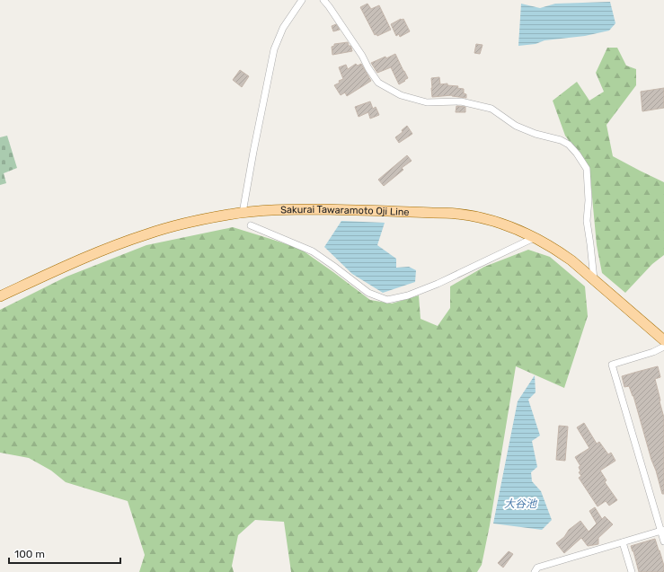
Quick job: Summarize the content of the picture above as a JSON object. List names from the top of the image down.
{
  "streets": {
    "main road": ["Sakurai Tawaramoto Oji Line"]
  },
  "water": ["大谷池"],
  "scale_bar": "100 m"
}
